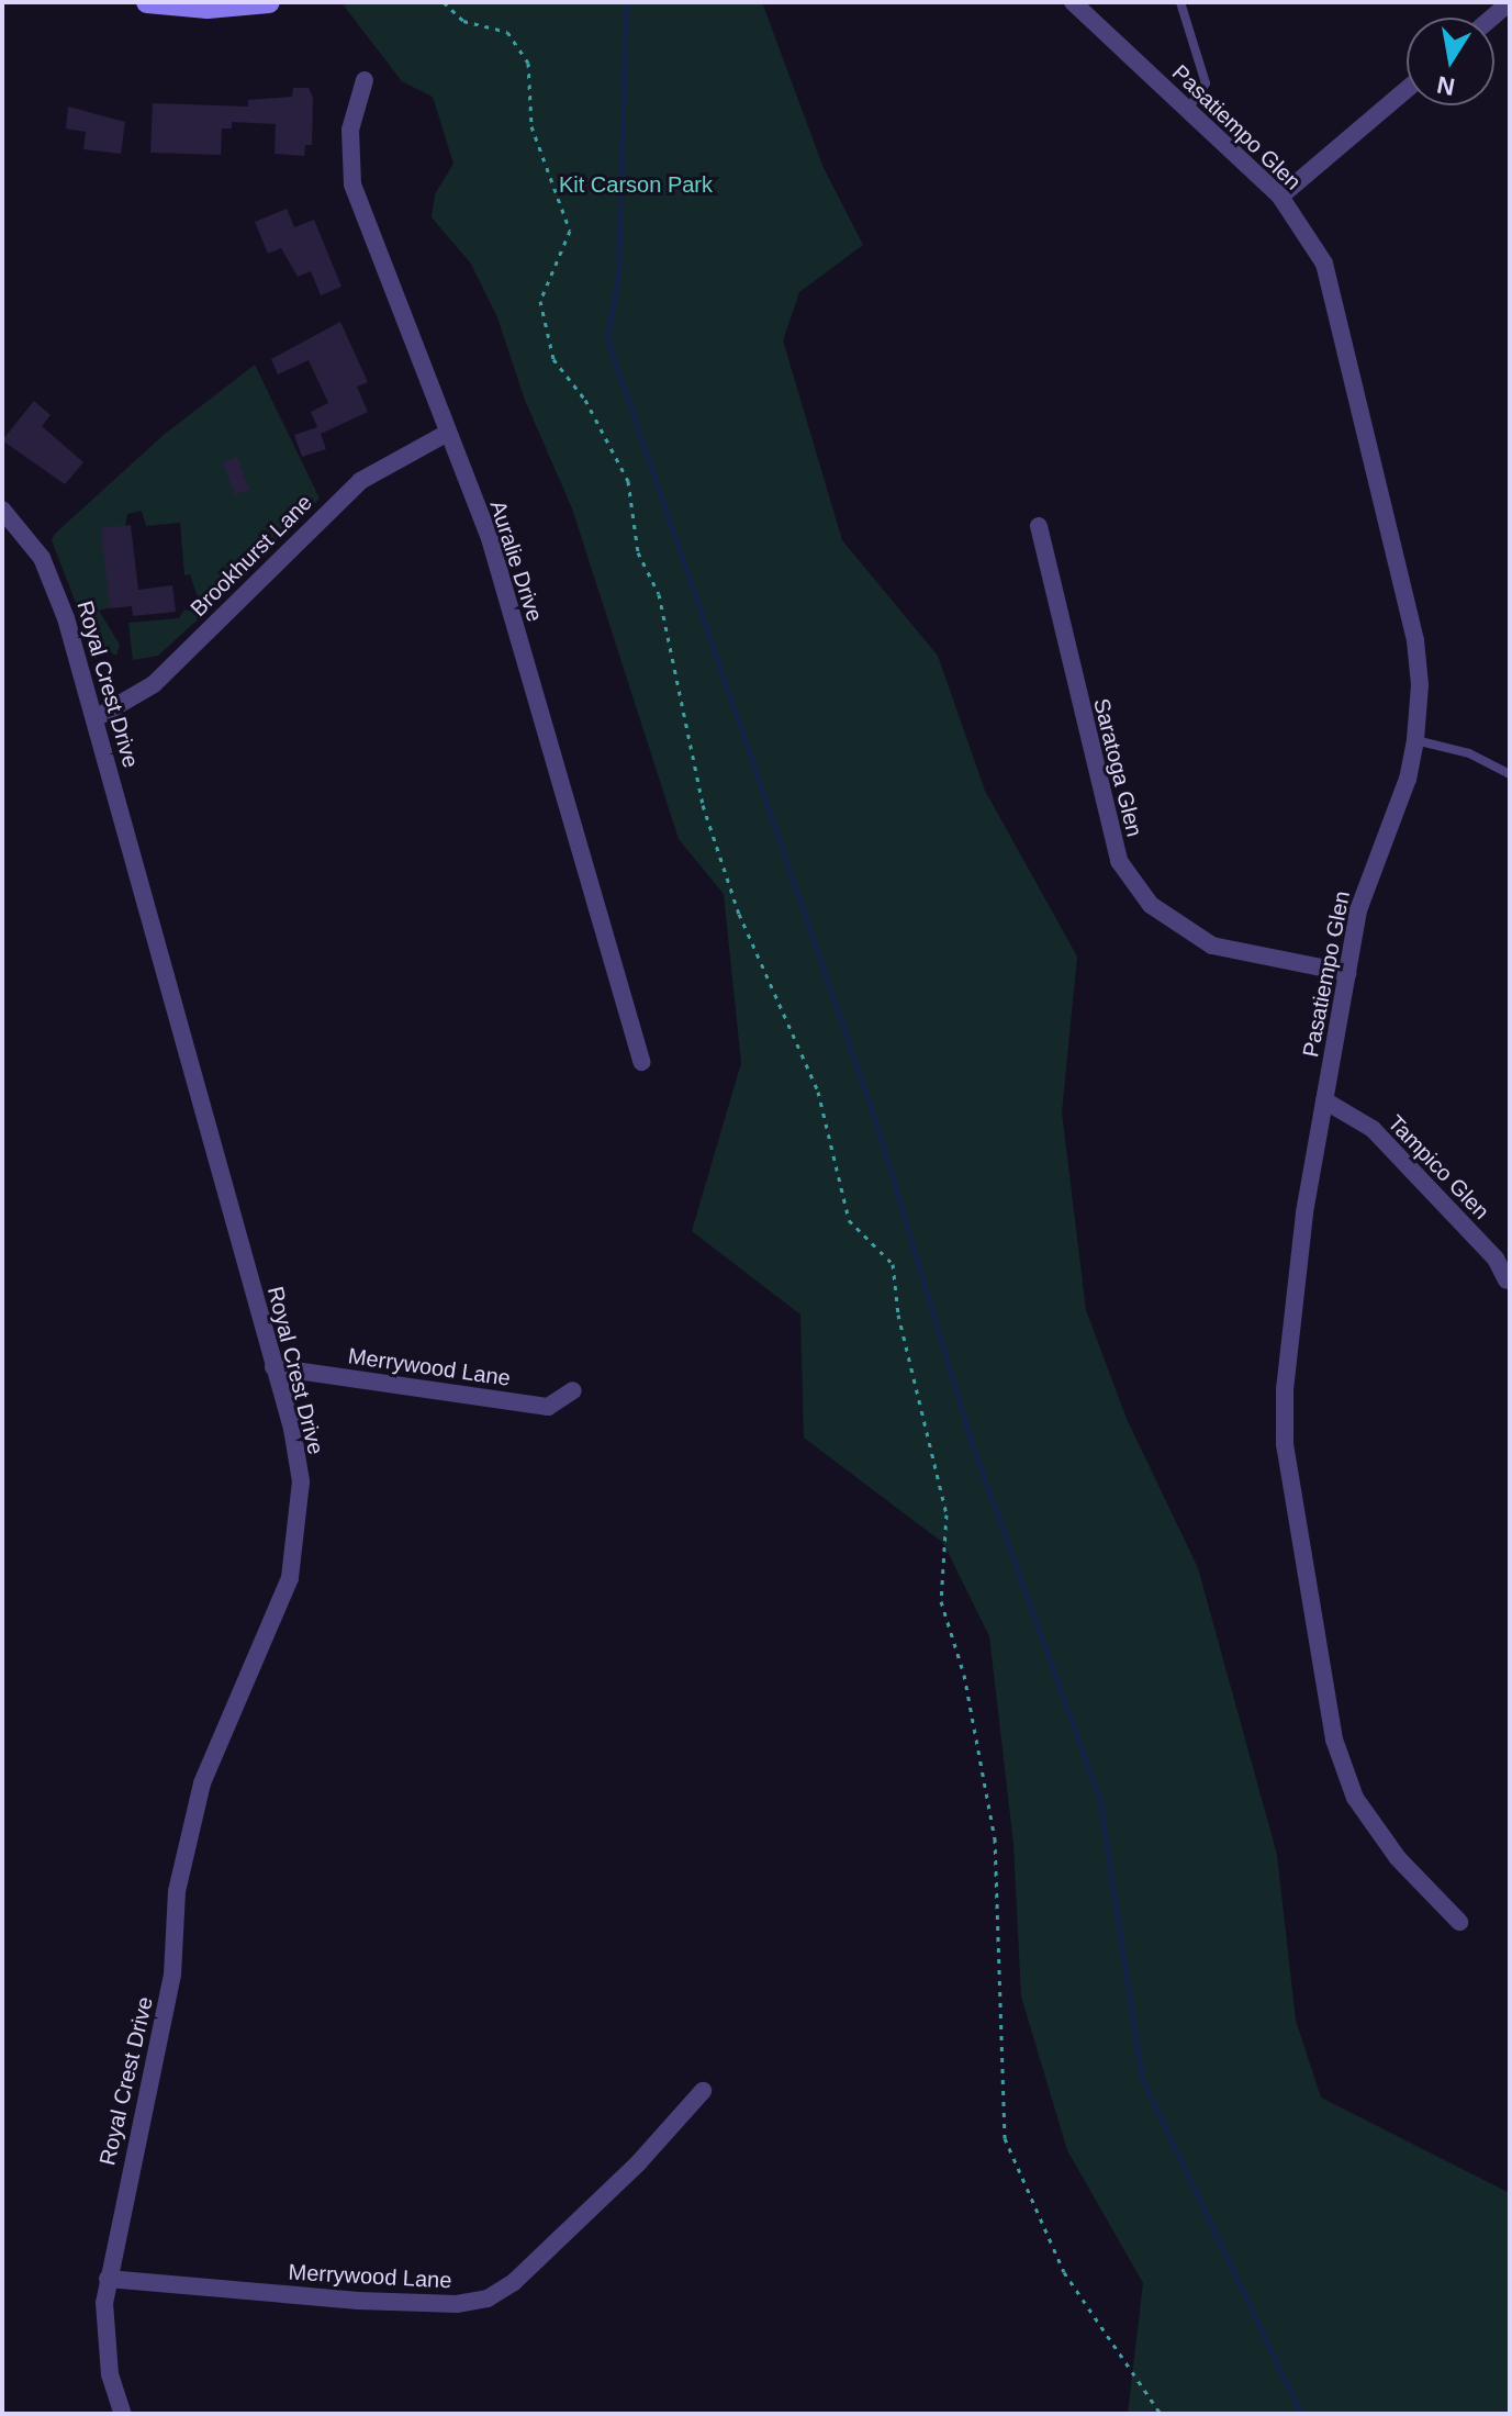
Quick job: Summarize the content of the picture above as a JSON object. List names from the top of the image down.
{
  "streets": {
    "street": [
      "Pasatiempo Glen",
      "Brookhurst Lane",
      "Auralie Drive",
      "Royal Crest Drive",
      "Saratoga Glen",
      "Tampico Glen",
      "Merrywood Lane"
    ]
  },
  "crossings": [
    ["Pasatiempo Glen", "Saratoga Glen"],
    ["Pasatiempo Glen", "Tampico Glen"],
    ["Brookhurst Lane", "Auralie Drive"],
    ["Brookhurst Lane", "Royal Crest Drive"],
    ["Royal Crest Drive", "Merrywood Lane"]
  ],
  "parks": ["Kit Carson Park"],
  "north": "bottom"
}
